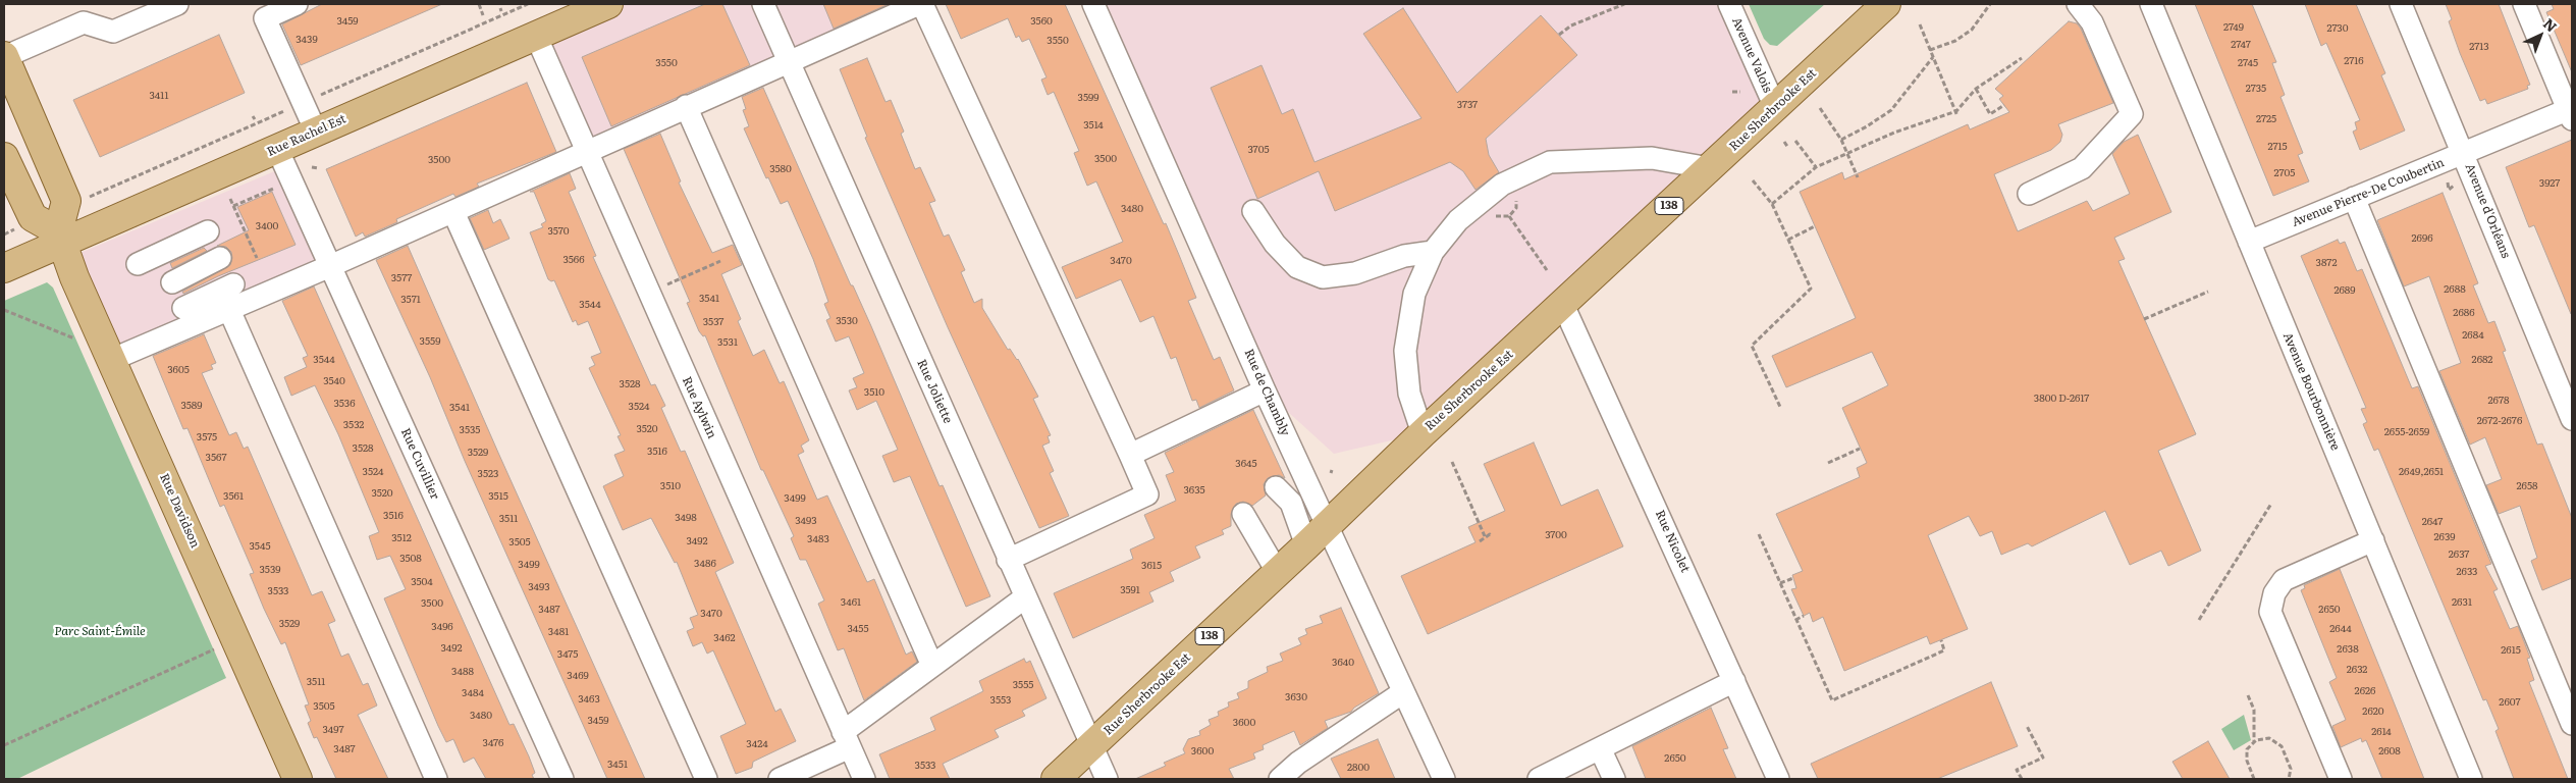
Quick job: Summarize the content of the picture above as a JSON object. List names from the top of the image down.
{
  "streets": {
    "main road": [
      "Rue Sherbrooke Est",
      "Rue Rachel Est",
      "138",
      "Rue Davidson"
    ],
    "street": [
      "Avenue Valois",
      "Avenue Pierre-De Coubertin",
      "Avenue d'Orléans",
      "Rue Joliette",
      "Avenue Bourbonnière",
      "Rue de Chambly",
      "Rue Aylwin",
      "Rue Cuvillier",
      "Rue Nicolet"
    ]
  },
  "crossings": [
    ["Avenue Valois", "Rue Sherbrooke Est"],
    ["Rue Sherbrooke Est", "Rue Joliette"],
    ["Rue Sherbrooke Est", "Rue de Chambly"],
    ["Rue Sherbrooke Est", "Rue Nicolet"],
    ["Rue Rachel Est", "Rue Aylwin"],
    ["Rue Rachel Est", "Rue Cuvillier"],
    ["Rue Rachel Est", "Rue Davidson"],
    ["Avenue Pierre-De Coubertin", "Avenue d'Orléans"],
    ["Avenue Pierre-De Coubertin", "Avenue Bourbonnière"]
  ],
  "parks": ["Parc Saint-Émile"],
  "house_numbers": [
    "3459",
    "3560",
    "2749",
    "2730",
    "3439",
    "3550",
    "2747",
    "2713",
    "2716",
    "3550",
    "2745",
    "2735",
    "3411",
    "3599",
    "3737",
    "2725",
    "3514",
    "2715",
    "3705",
    "3500",
    "3500",
    "3580",
    "2705",
    "3927",
    "3480",
    "3400",
    "3570",
    "2696",
    "3566",
    "3470",
    "3872",
    "3577",
    "2688",
    "2689",
    "3541",
    "3571",
    "3544",
    "2686",
    "3530",
    "3537",
    "2684",
    "3559",
    "3531",
    "3544",
    "2682",
    "3605",
    "3540",
    "3528",
    "3510",
    "3800 D-2617",
    "2678",
    "3536",
    "3589",
    "3524",
    "3541",
    "2672-2676",
    "3532",
    "3520",
    "3535",
    "2655-2659",
    "3575",
    "3528",
    "3516",
    "3529",
    "3567",
    "3645",
    "3524",
    "2649,2651",
    "3523",
    "3510",
    "2658",
    "3635",
    "3520",
    "3561",
    "3515",
    "3499",
    "3516",
    "3498",
    "3511",
    "3493",
    "2647",
    "3700",
    "2639",
    "3512",
    "3483",
    "3492",
    "3505",
    "3545",
    "2637",
    "3508",
    "3486",
    "3499",
    "3615",
    "3539",
    "2633",
    "3504",
    "3493",
    "3591",
    "3533",
    "3461",
    "2631",
    "3500",
    "3487",
    "2650",
    "3470",
    "3529",
    "3496",
    "3455",
    "2644",
    "3481",
    "3462",
    "3492",
    "2638",
    "2615",
    "3475",
    "3640",
    "2632",
    "3488",
    "3469",
    "3511",
    "3555",
    "2626",
    "3484",
    "3630",
    "3463",
    "3553",
    "2607",
    "3505",
    "2620",
    "3480",
    "3459",
    "3600",
    "3497",
    "2614",
    "3476",
    "3424",
    "3487",
    "3600",
    "2608",
    "2650",
    "3451",
    "3533",
    "2800"
  ],
  "north": "top right"
}
